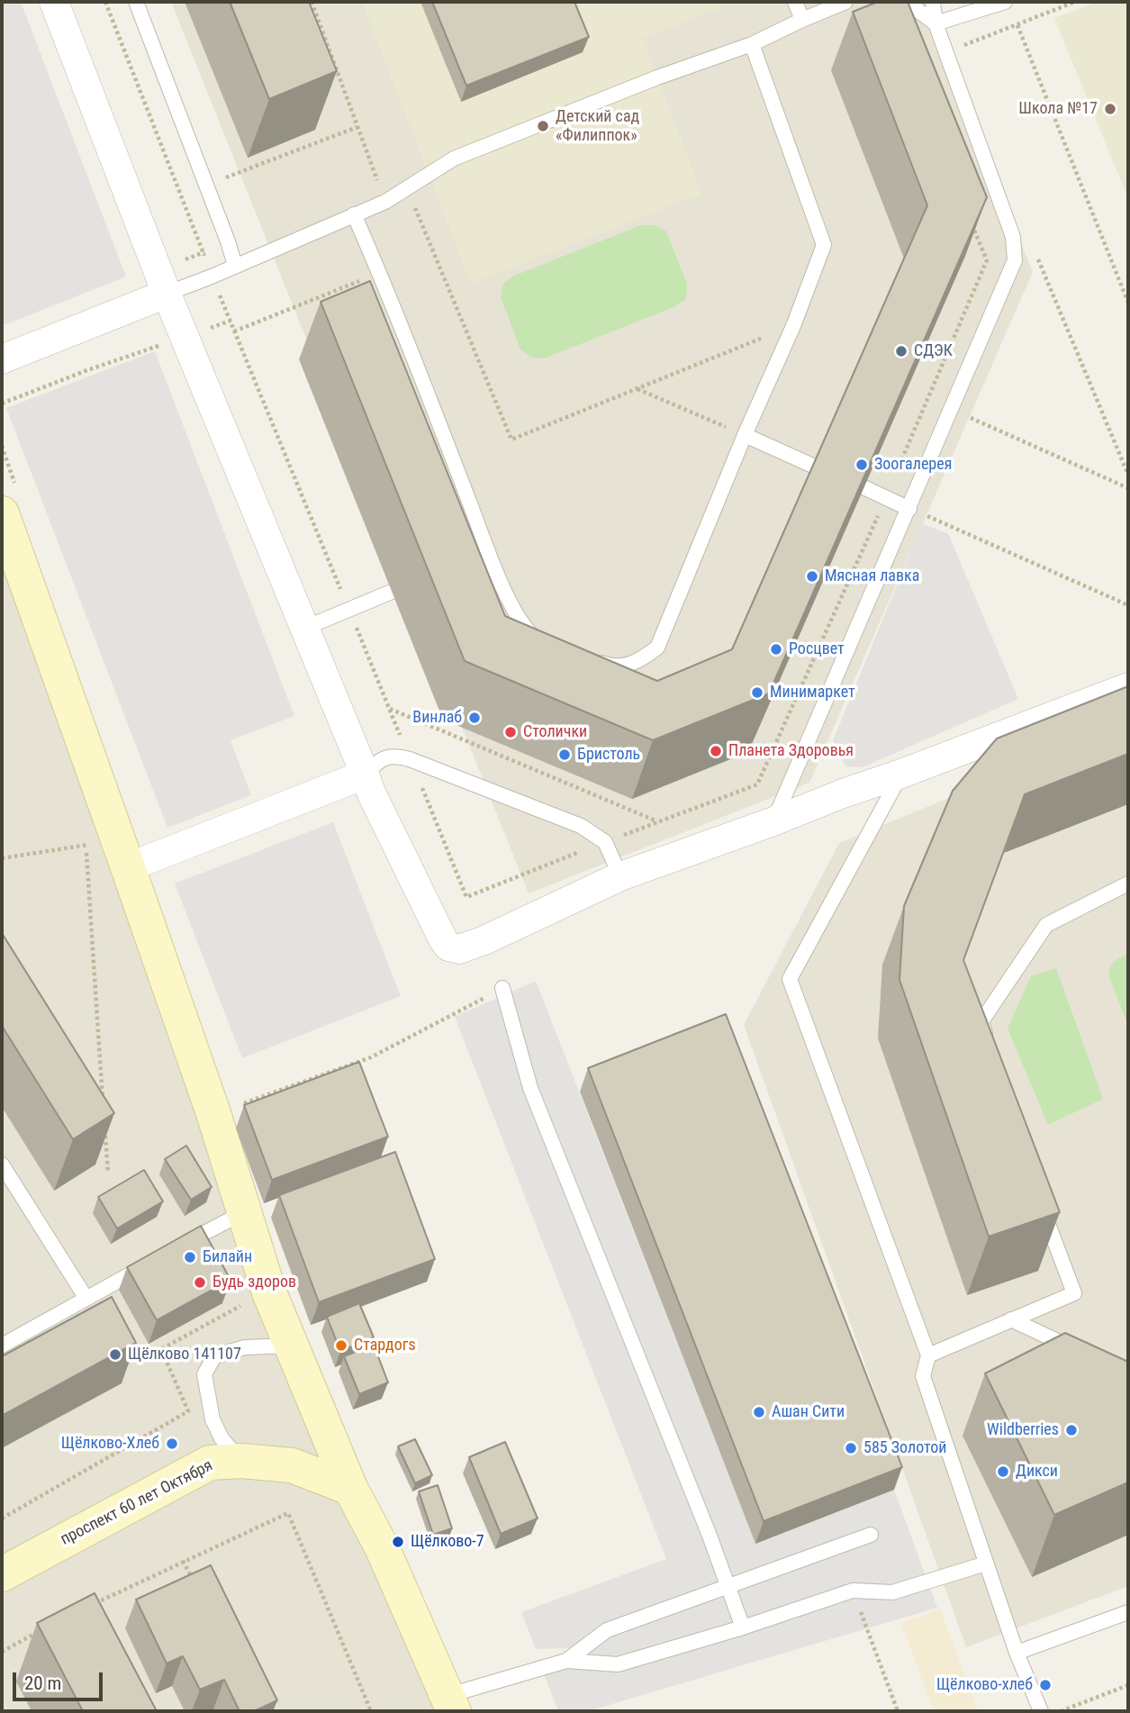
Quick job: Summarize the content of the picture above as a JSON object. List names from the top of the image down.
{
  "streets": {
    "street": ["проспект 60 лет Октября"]
  },
  "places": [
    "Школа №17",
    "Детский сад «Филиппок»",
    "СДЭК",
    "Зоогалерея",
    "Мясная лавка",
    "Росцвет",
    "Минимаркет",
    "Винлаб",
    "Столички",
    "Планета Здоровья",
    "Бристоль",
    "Билайн",
    "Будь здоров",
    "Стардогs",
    "Щёлково 141107",
    "Ашан Сити",
    "Wildberries",
    "Щёлково-Хлеб",
    "585 Золотой",
    "Дикси",
    "Щёлково-7",
    "Щёлково-хлеб"
  ],
  "scale_bar": "20 m"
}
